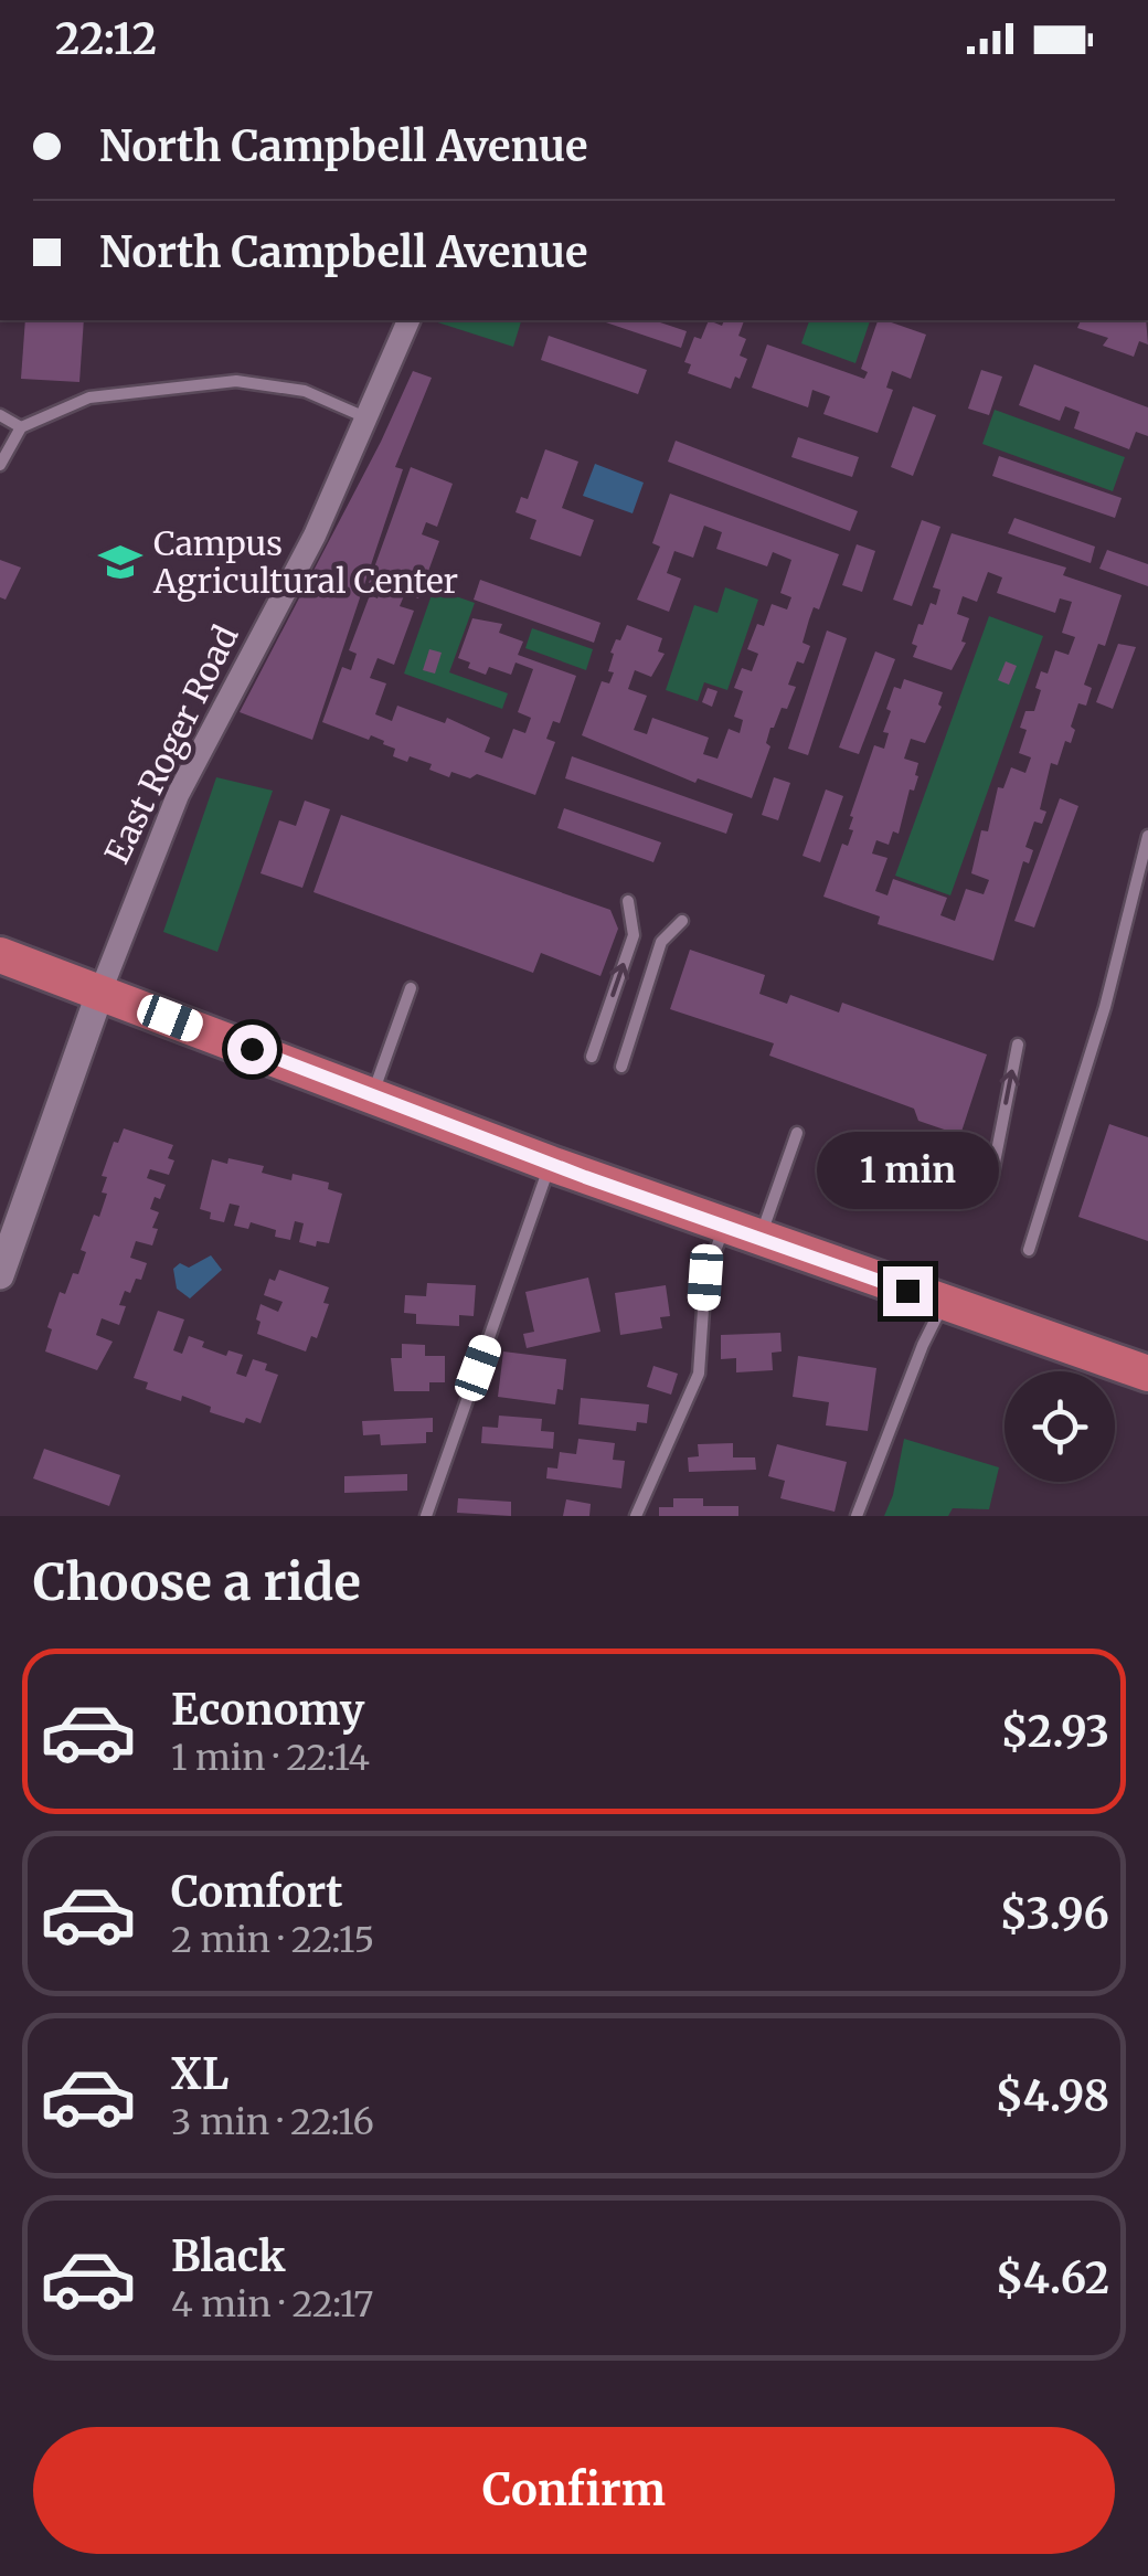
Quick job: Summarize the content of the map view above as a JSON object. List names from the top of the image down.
{
  "streets": {
    "street": ["East Roger Road"]
  },
  "places": {
    "school or university": ["Campus Agricultural Center"]
  },
  "page": {
    "status": "22:12",
    "banner": ["North Campbell Avenue", "North Campbell Avenue"],
    "bubble": "1 min",
    "heading": "Choose a ride",
    "list": [
      {
        "name": "Economy",
        "note": "1 min · 22:14",
        "value": "$2.93"
      },
      {
        "name": "Comfort",
        "note": "2 min · 22:15",
        "value": "$3.96"
      },
      {
        "name": "XL",
        "note": "3 min · 22:16",
        "value": "$4.98"
      },
      {
        "name": "Black",
        "note": "4 min · 22:17",
        "value": "$4.62"
      }
    ],
    "buttons": "Confirm"
  }
}
